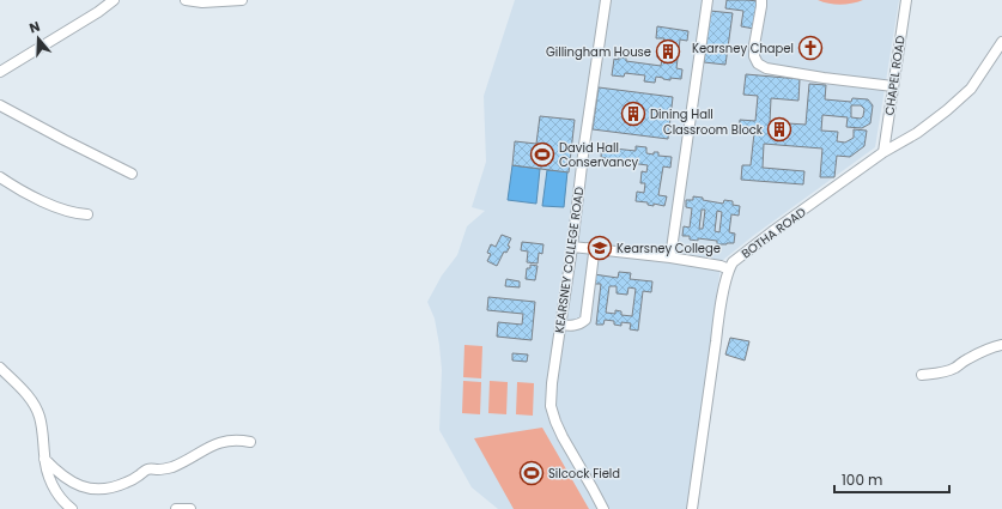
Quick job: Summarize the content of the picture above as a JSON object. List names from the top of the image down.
{
  "streets": {
    "street": ["CHAPEL ROAD", "BOTHA ROAD", "KEARSNEY COLLEGE ROAD"]
  },
  "crossings": [
    ["CHAPEL ROAD", "BOTHA ROAD"]
  ],
  "places": {
    "church": ["Kearsney Chapel"],
    "building": ["Gillingham House", "Dining Hall", "Classroom Block"],
    "sports": ["David Hall Conservancy", "Silcock Field"],
    "school or university": ["Kearsney College"]
  },
  "scale_bar": "100 m",
  "north": "top"
}
